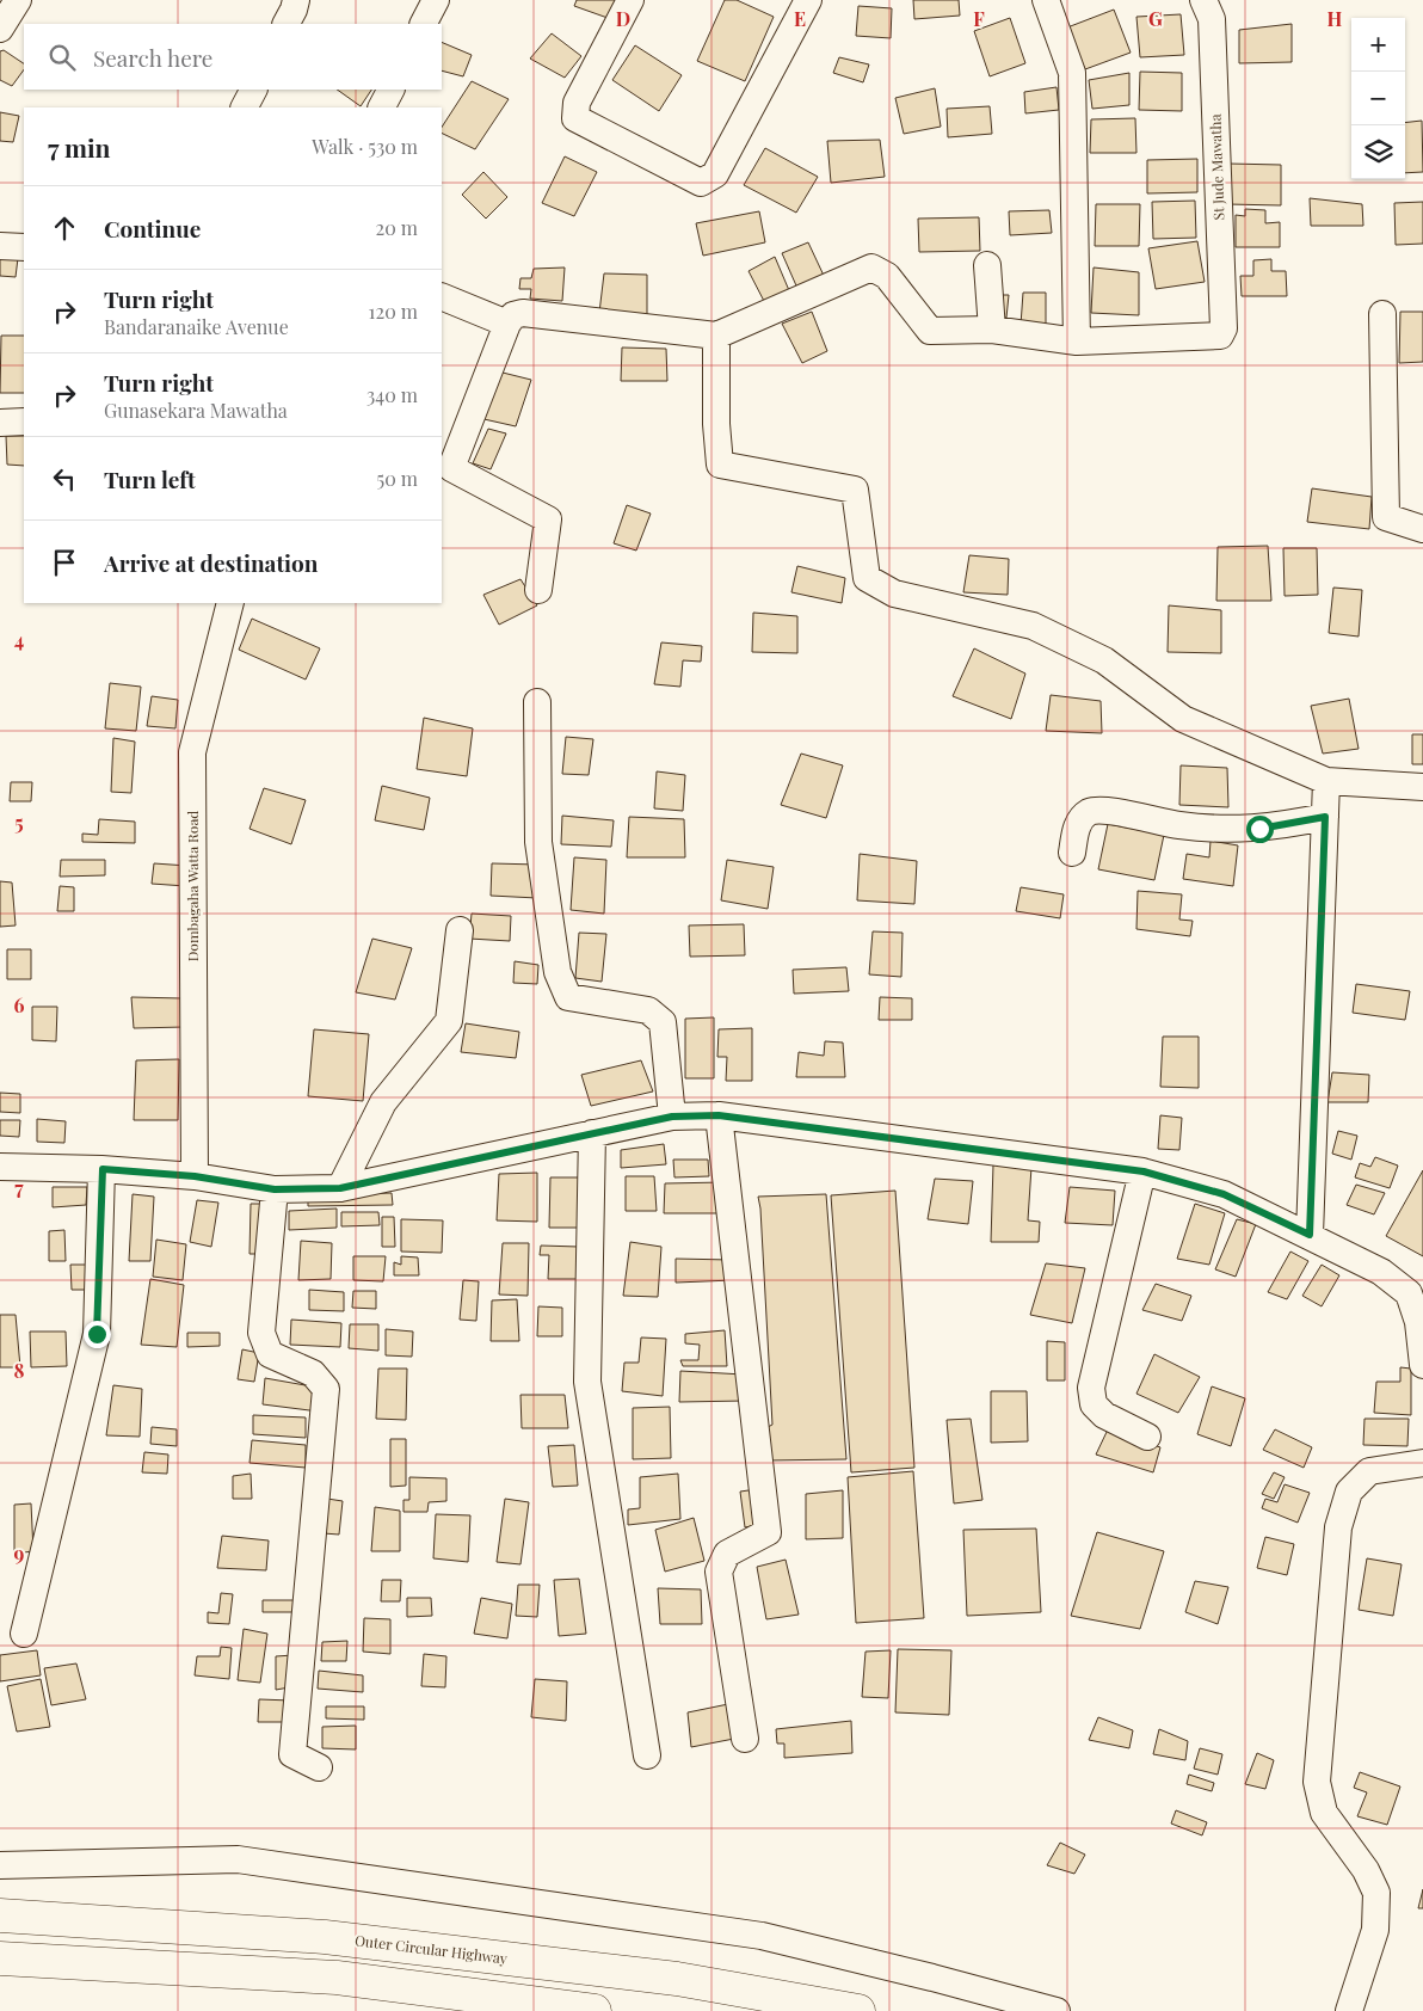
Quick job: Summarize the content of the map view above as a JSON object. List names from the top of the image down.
{
  "streets": {
    "highway": ["Outer Circular Highway"],
    "street": ["St Jude Mawatha", "Dombagaha Watta Road"]
  },
  "page": {
    "map_buttons": ["+", "−"],
    "search": "Search here",
    "heading": ["7 min", "Walk · 530 m"],
    "list": [
      ["Continue", "20 m"],
      ["Turn right", "Bandaranaike Avenue", "120 m"],
      ["Turn right", "Gunasekara Mawatha", "340 m"],
      ["Turn left", "50 m"],
      "Arrive at destination"
    ]
  },
  "grid": {
    "columns": [
      "D",
      "E",
      "F",
      "G",
      "H"
    ],
    "rows": [
      "4",
      "5",
      "6",
      "7",
      "8",
      "9"
    ]
  }
}
